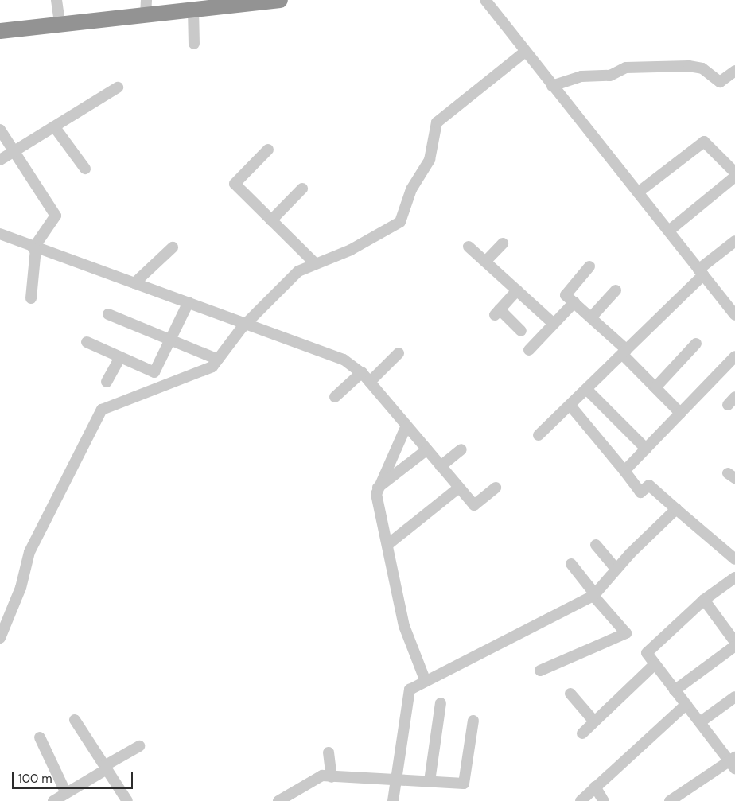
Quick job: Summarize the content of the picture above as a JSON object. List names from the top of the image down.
{
  "scale_bar": "100 m"
}
